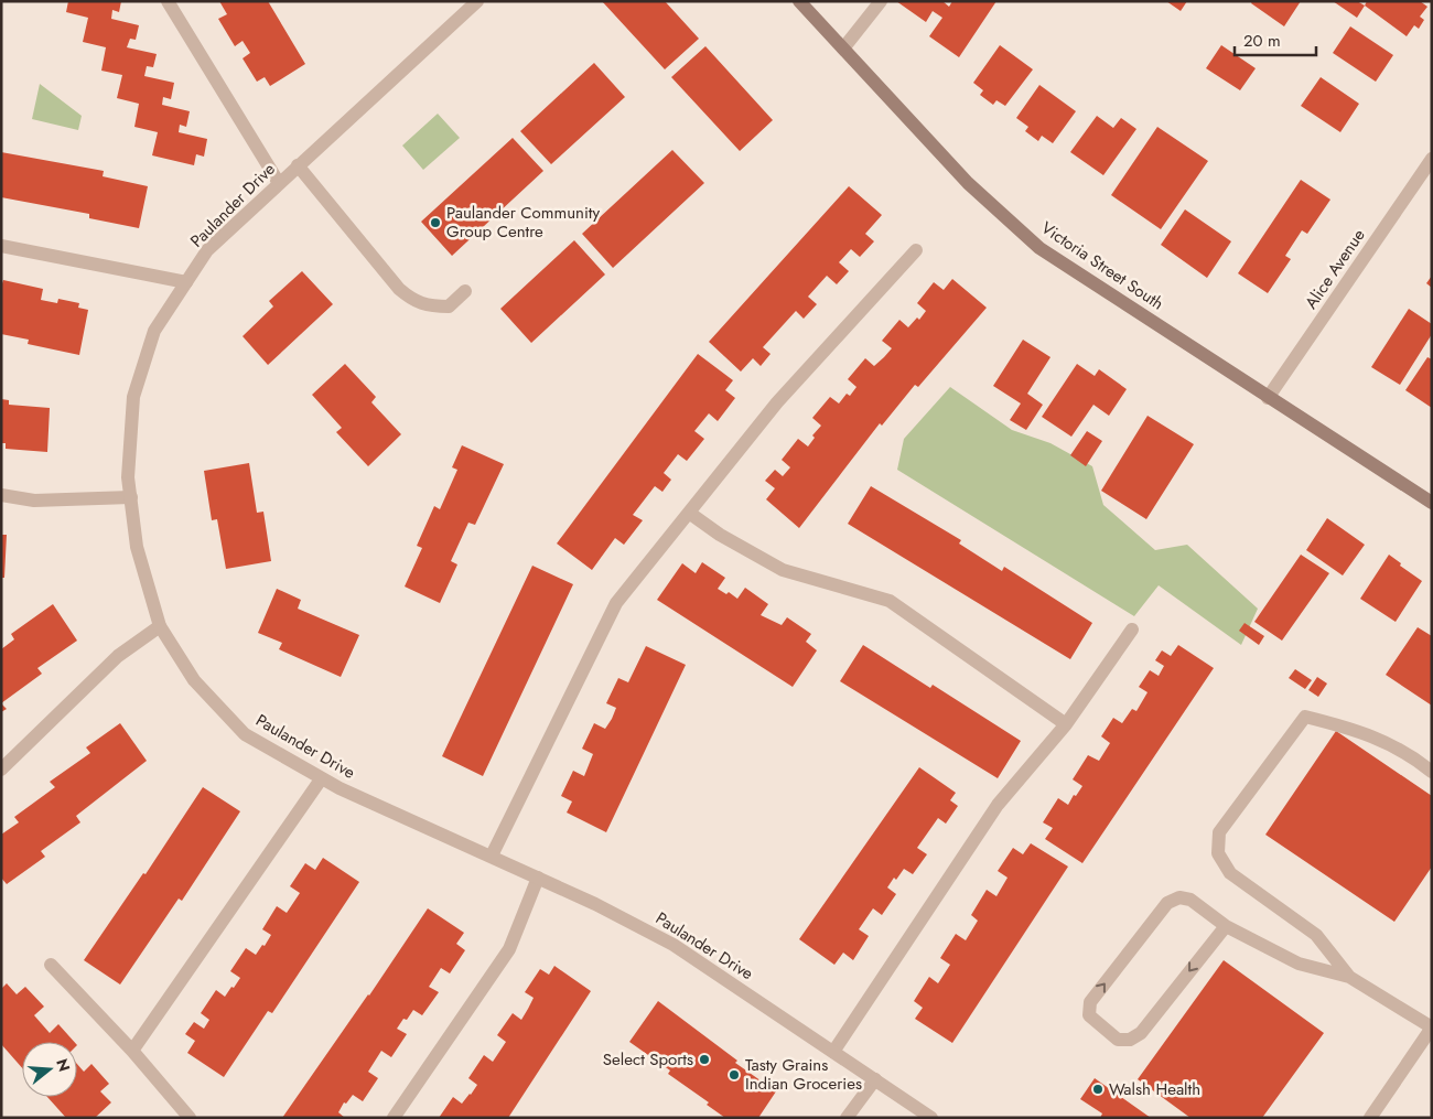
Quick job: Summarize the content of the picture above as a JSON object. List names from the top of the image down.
{
  "streets": {
    "main road": ["Victoria Street South"],
    "street": ["Paulander Drive", "Alice Avenue"]
  },
  "crossings": [
    ["Victoria Street South", "Alice Avenue"]
  ],
  "places": [
    "Paulander Community Group Centre",
    "Select Sports",
    "Tasty Grains Indian Groceries",
    "Walsh Health"
  ],
  "scale_bar": "20 m",
  "north": "right"
}
